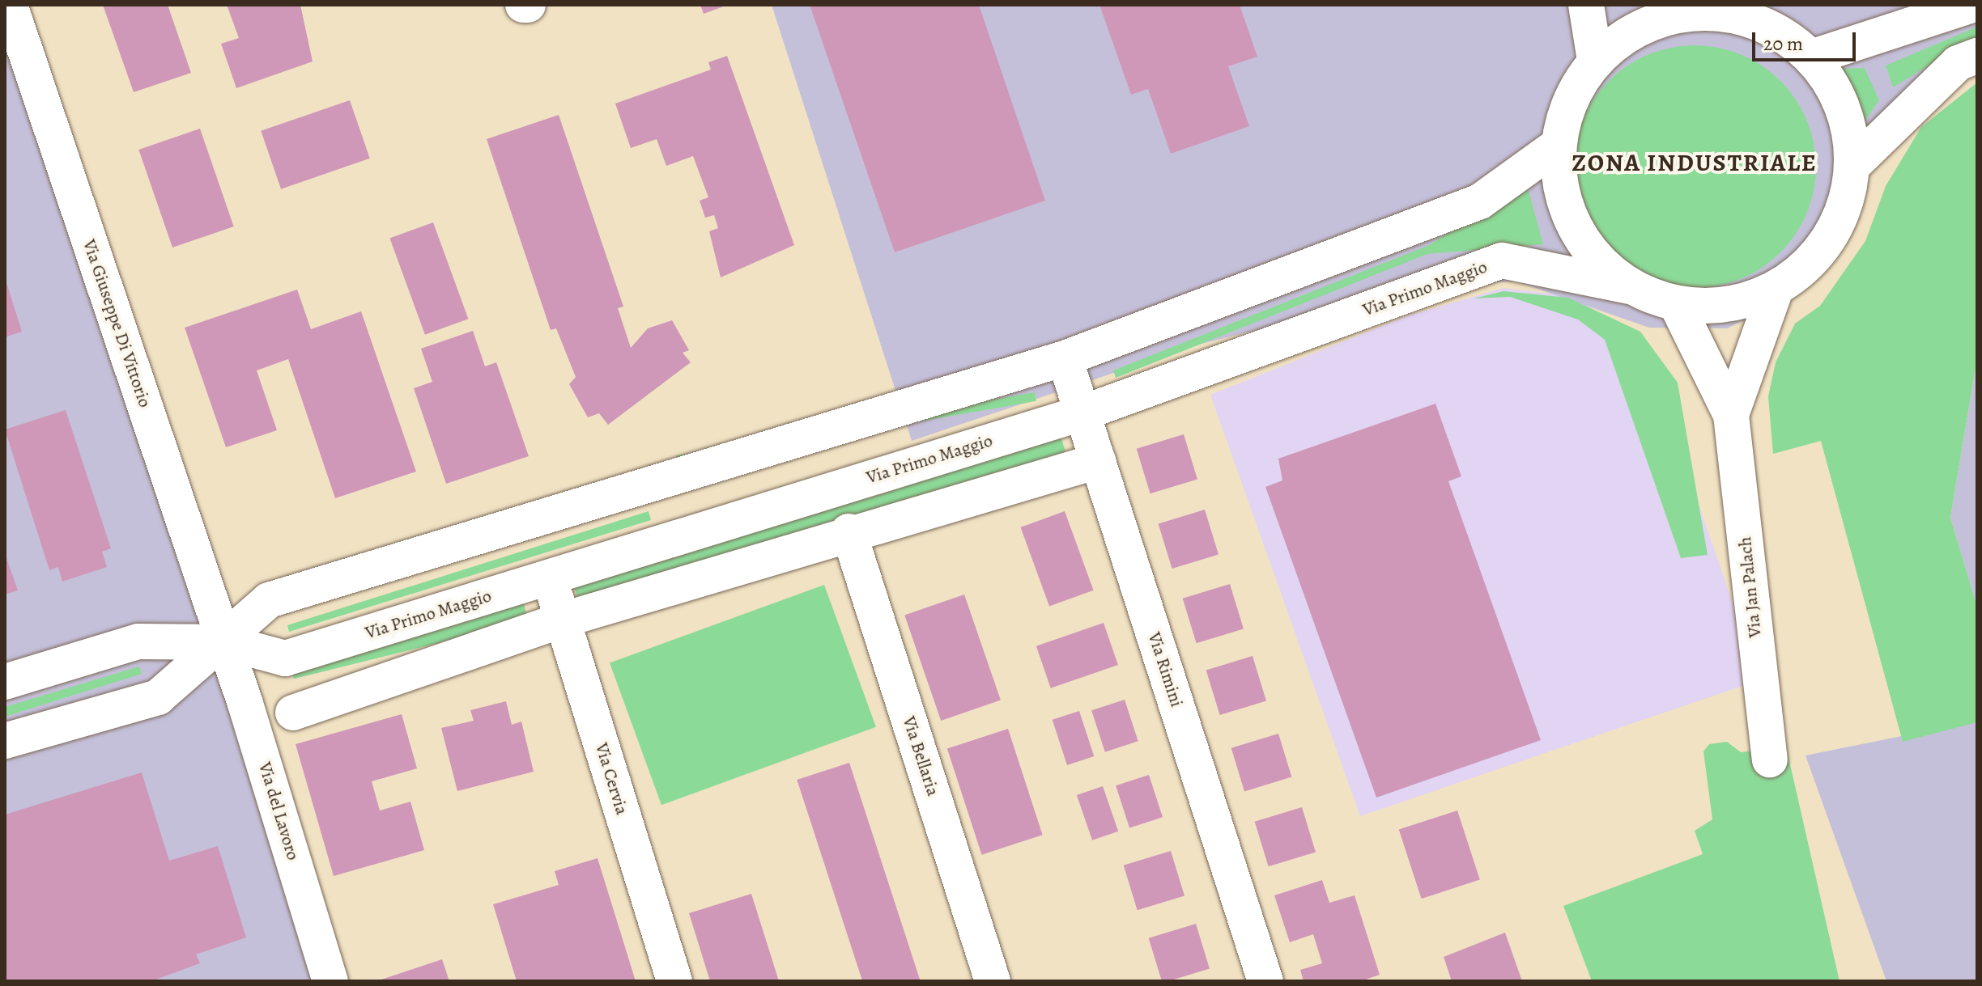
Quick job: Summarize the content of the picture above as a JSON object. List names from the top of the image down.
{
  "streets": {
    "street": [
      "Via Primo Maggio",
      "Via Giuseppe Di Vittorio",
      "Via Jan Palach",
      "Via Rimini",
      "Via Bellaria",
      "Via Cervia",
      "Via del Lavoro"
    ]
  },
  "crossings": [
    ["Via Primo Maggio", "Via Giuseppe Di Vittorio"],
    ["Via Primo Maggio", "Via Jan Palach"],
    ["Via Primo Maggio", "Via Rimini"],
    ["Via Primo Maggio", "Via Cervia"],
    ["Via Primo Maggio", "Via del Lavoro"],
    ["Via Giuseppe Di Vittorio", "Via del Lavoro"]
  ],
  "districts": ["ZONA INDUSTRIALE"],
  "scale_bar": "20 m"
}
